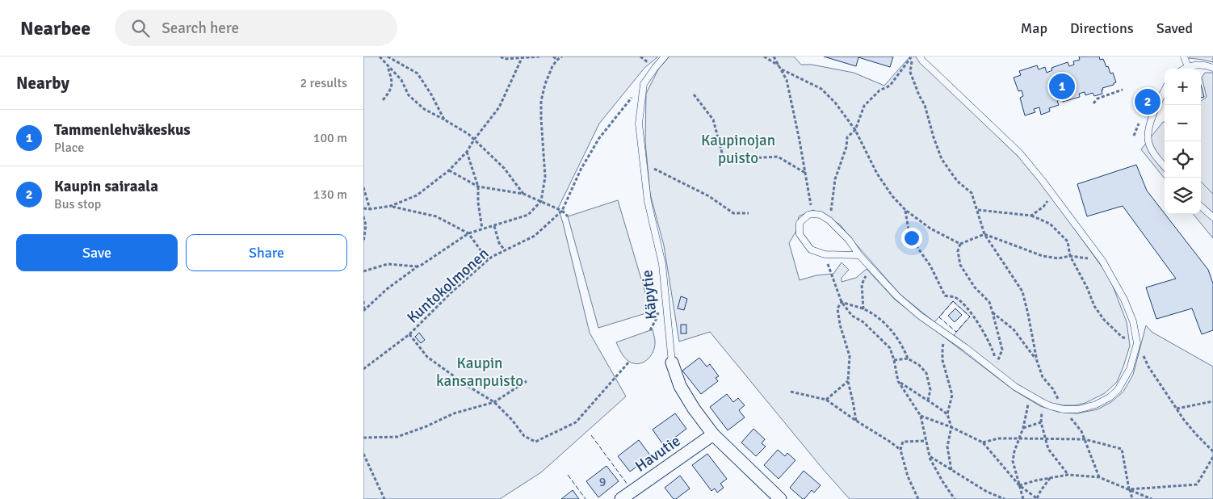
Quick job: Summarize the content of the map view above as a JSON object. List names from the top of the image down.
{
  "streets": {
    "street": ["Käpytie", "Havutie"],
    "path": ["Kuntokolmonen"]
  },
  "crossings": [
    ["Kuntokolmonen", "Käpytie"],
    ["Käpytie", "Havutie"]
  ],
  "parks": ["Kaupinojan puisto", "Kaupin kansanpuisto"],
  "house_numbers": ["9"],
  "page": {
    "header": "Nearbee",
    "search": "Search here",
    "nav": ["Map", "Directions", "Saved"],
    "heading": ["Nearby", "2 results"],
    "map_buttons": ["+", "−"],
    "pins": ["1", "2"],
    "list": [
      {
        "mark": "1",
        "name": "Tammenlehväkeskus",
        "note": "Place",
        "value": "100 m"
      },
      {
        "mark": "2",
        "name": "Kaupin sairaala",
        "note": "Bus stop",
        "value": "130 m"
      }
    ],
    "buttons": ["Save", "Share"]
  }
}
